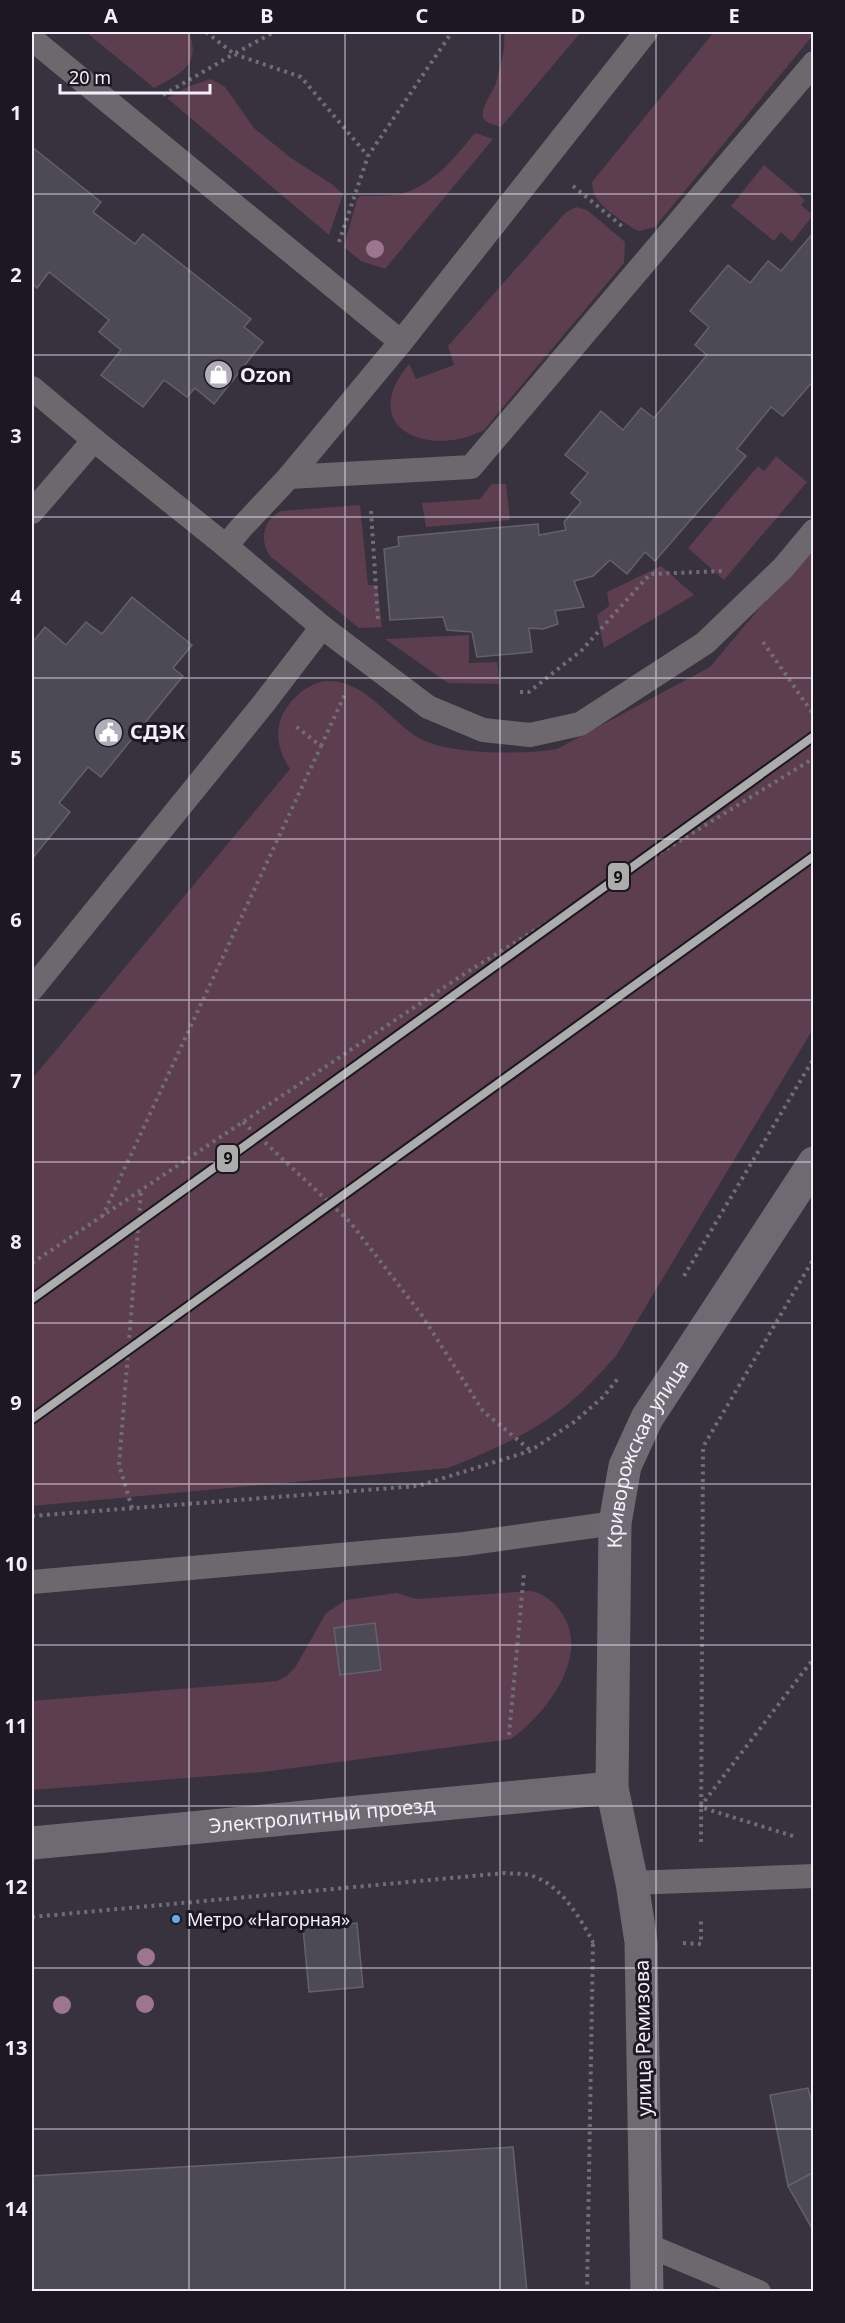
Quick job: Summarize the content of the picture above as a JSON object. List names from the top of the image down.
{
  "streets": {
    "street": ["Криворожская улица", "Электролитный проезд", "улица Ремизова"]
  },
  "crossings": [
    ["Криворожская улица", "Электролитный проезд"],
    ["Криворожская улица", "улица Ремизова"],
    ["Электролитный проезд", "улица Ремизова"]
  ],
  "places": {
    "shop": ["Ozon"],
    "public building": ["СДЭК"],
    "other": ["Метро «Нагорная»"]
  },
  "lines": ["transit line 9"],
  "scale_bar": "20 m",
  "grid": {
    "columns": [
      "A",
      "B",
      "C",
      "D",
      "E"
    ],
    "rows": [
      "1",
      "2",
      "3",
      "4",
      "5",
      "6",
      "7",
      "8",
      "9",
      "10",
      "11",
      "12",
      "13",
      "14"
    ]
  }
}
